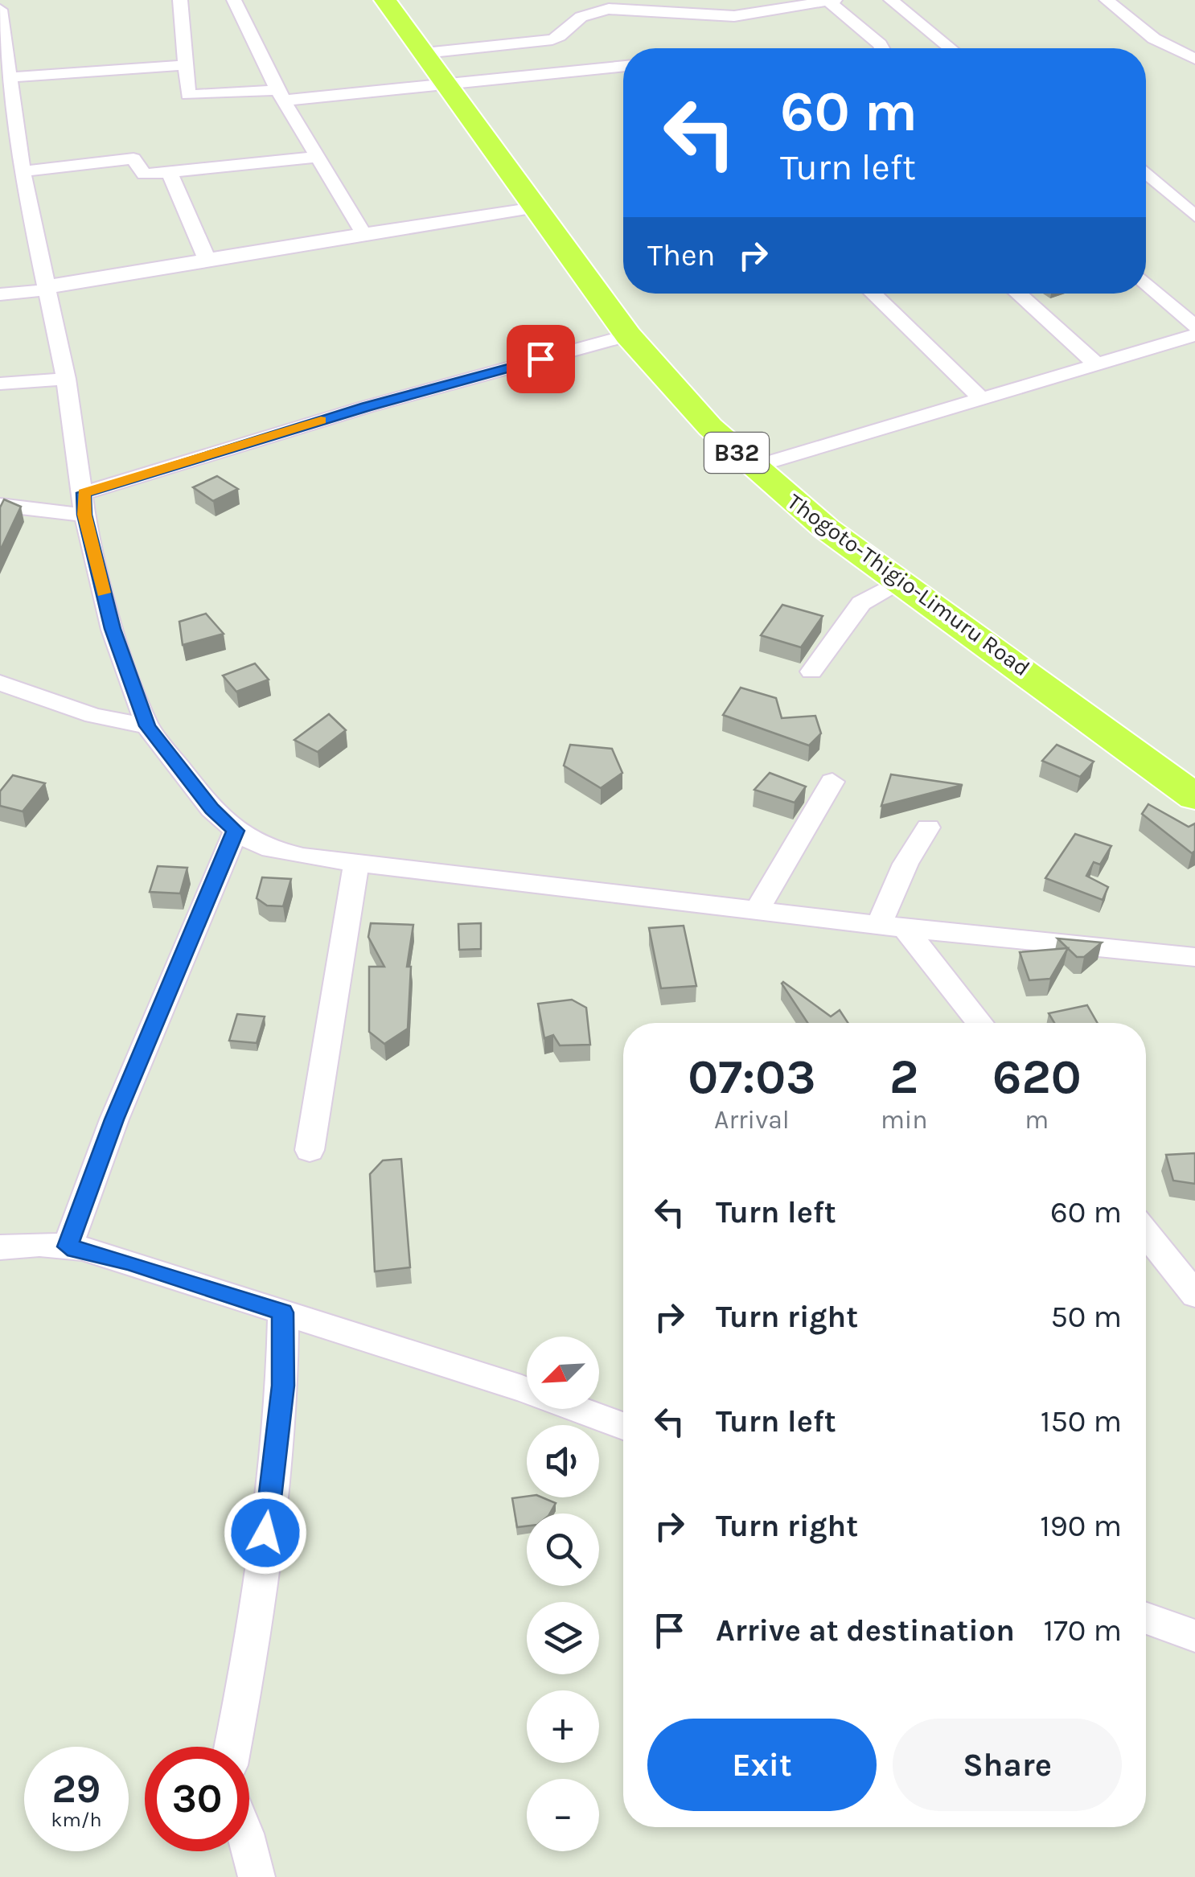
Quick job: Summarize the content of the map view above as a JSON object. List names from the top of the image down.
{
  "streets": {
    "highway": ["B32", "Thogoto-Thigio-Limuru Road"]
  },
  "north": "bottom left",
  "page": {
    "turn": ["60 m", "Turn left"],
    "then": "Then",
    "eta": [
      "07:03",
      "Arrival",
      "2",
      "min",
      "620",
      "m"
    ],
    "list": [
      {
        "name": "Turn left",
        "value": "60 m"
      },
      {
        "name": "Turn right",
        "value": "50 m"
      },
      {
        "name": "Turn left",
        "value": "150 m"
      },
      {
        "name": "Turn right",
        "value": "190 m"
      },
      {
        "name": "Arrive at destination",
        "value": "170 m"
      }
    ],
    "map_buttons": ["+", "−"],
    "buttons": ["Exit", "Share"],
    "speed": "29 km/h",
    "limit": "30"
  }
}
